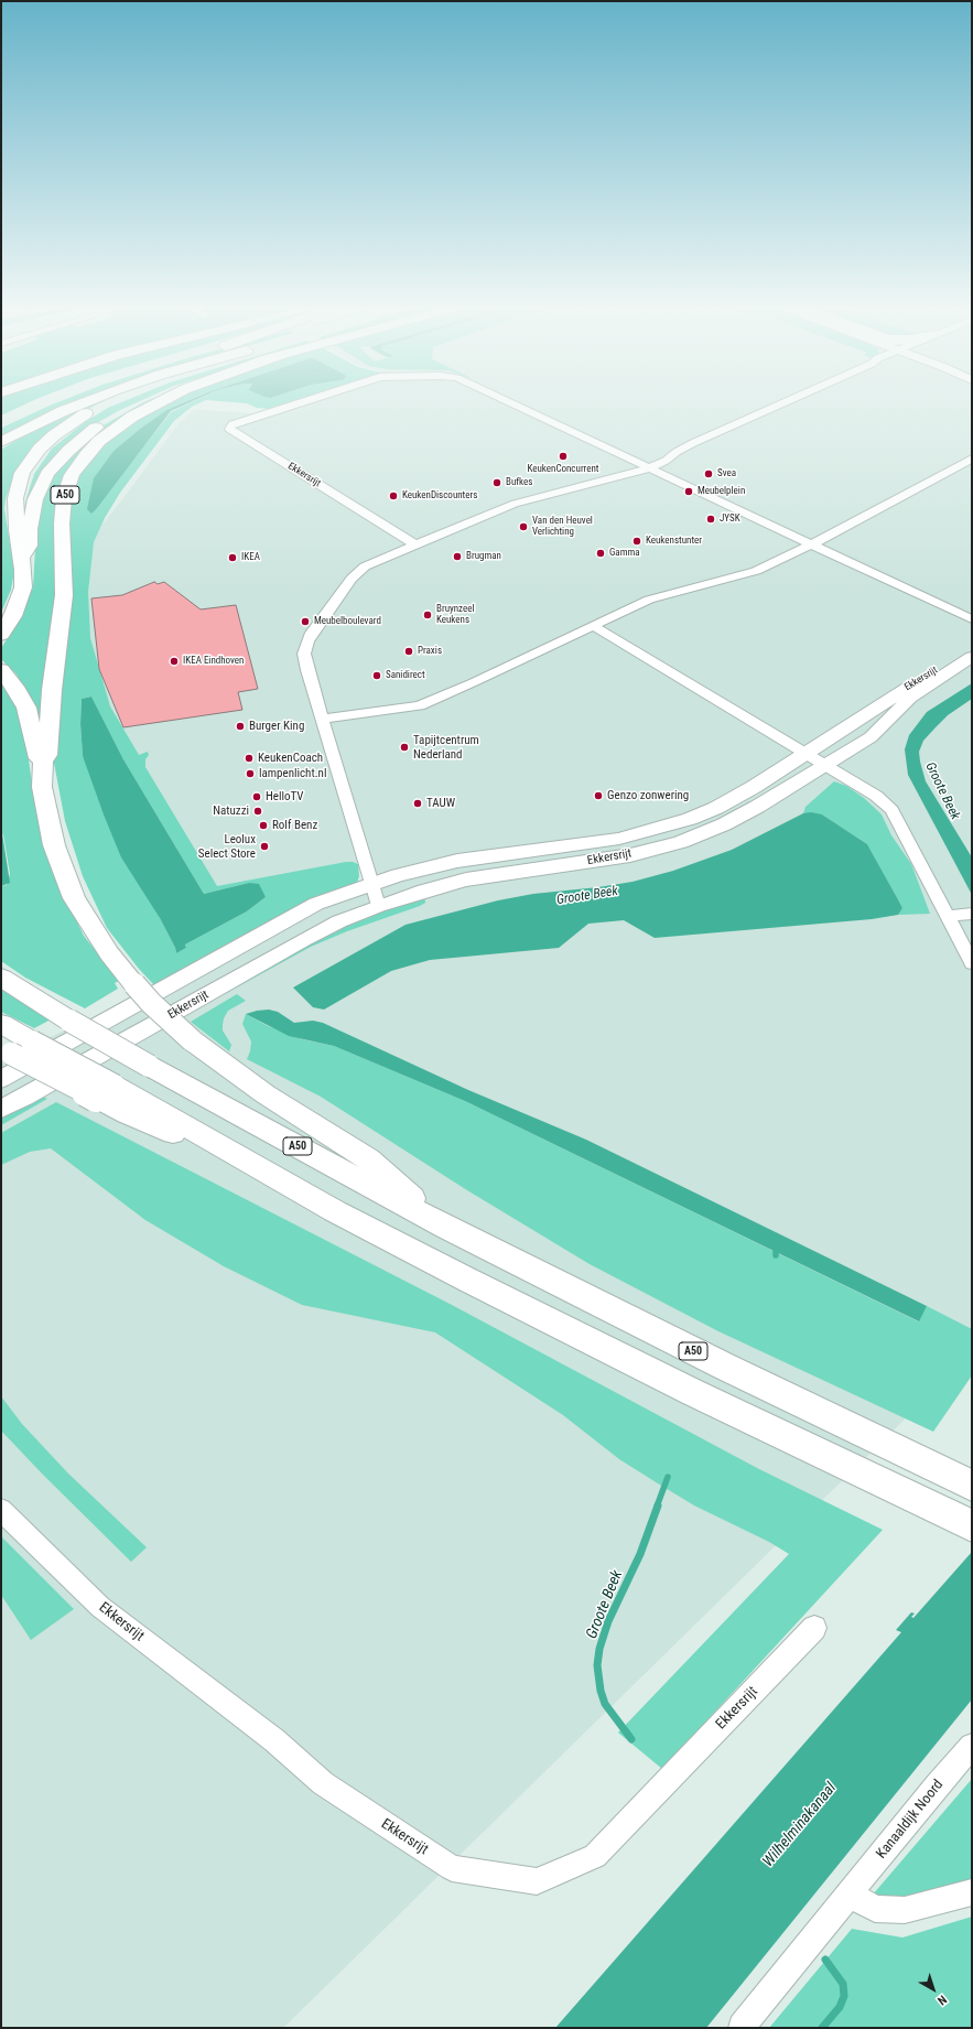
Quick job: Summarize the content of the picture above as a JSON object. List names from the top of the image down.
{
  "streets": {
    "highway": ["A50"],
    "main road": ["Ekkersrijt"],
    "street": ["Kanaaldijk Noord"]
  },
  "crossings": [
    ["Ekkersrijt", "A50"]
  ],
  "water": ["Groote Beek", "Wilhelminakanaal"],
  "places": [
    "KeukenConcurrent",
    "Svea",
    "Bufkes",
    "Meubelplein",
    "KeukenDiscounters",
    "JYSK",
    "Van den Heuvel Verlichting",
    "Keukenstunter",
    "Gamma",
    "Brugman",
    "IKEA",
    "Bruynzeel Keukens",
    "Meubelboulevard",
    "Praxis",
    "IKEA Eindhoven",
    "Sanidirect",
    "Burger King",
    "Tapijtcentrum Nederland",
    "KeukenCoach",
    "lampenlicht.nl",
    "Genzo zonwering",
    "HelloTV",
    "TAUW",
    "Natuzzi",
    "Rolf Benz",
    "Leolux Select Store"
  ],
  "north": "bottom right"
}
